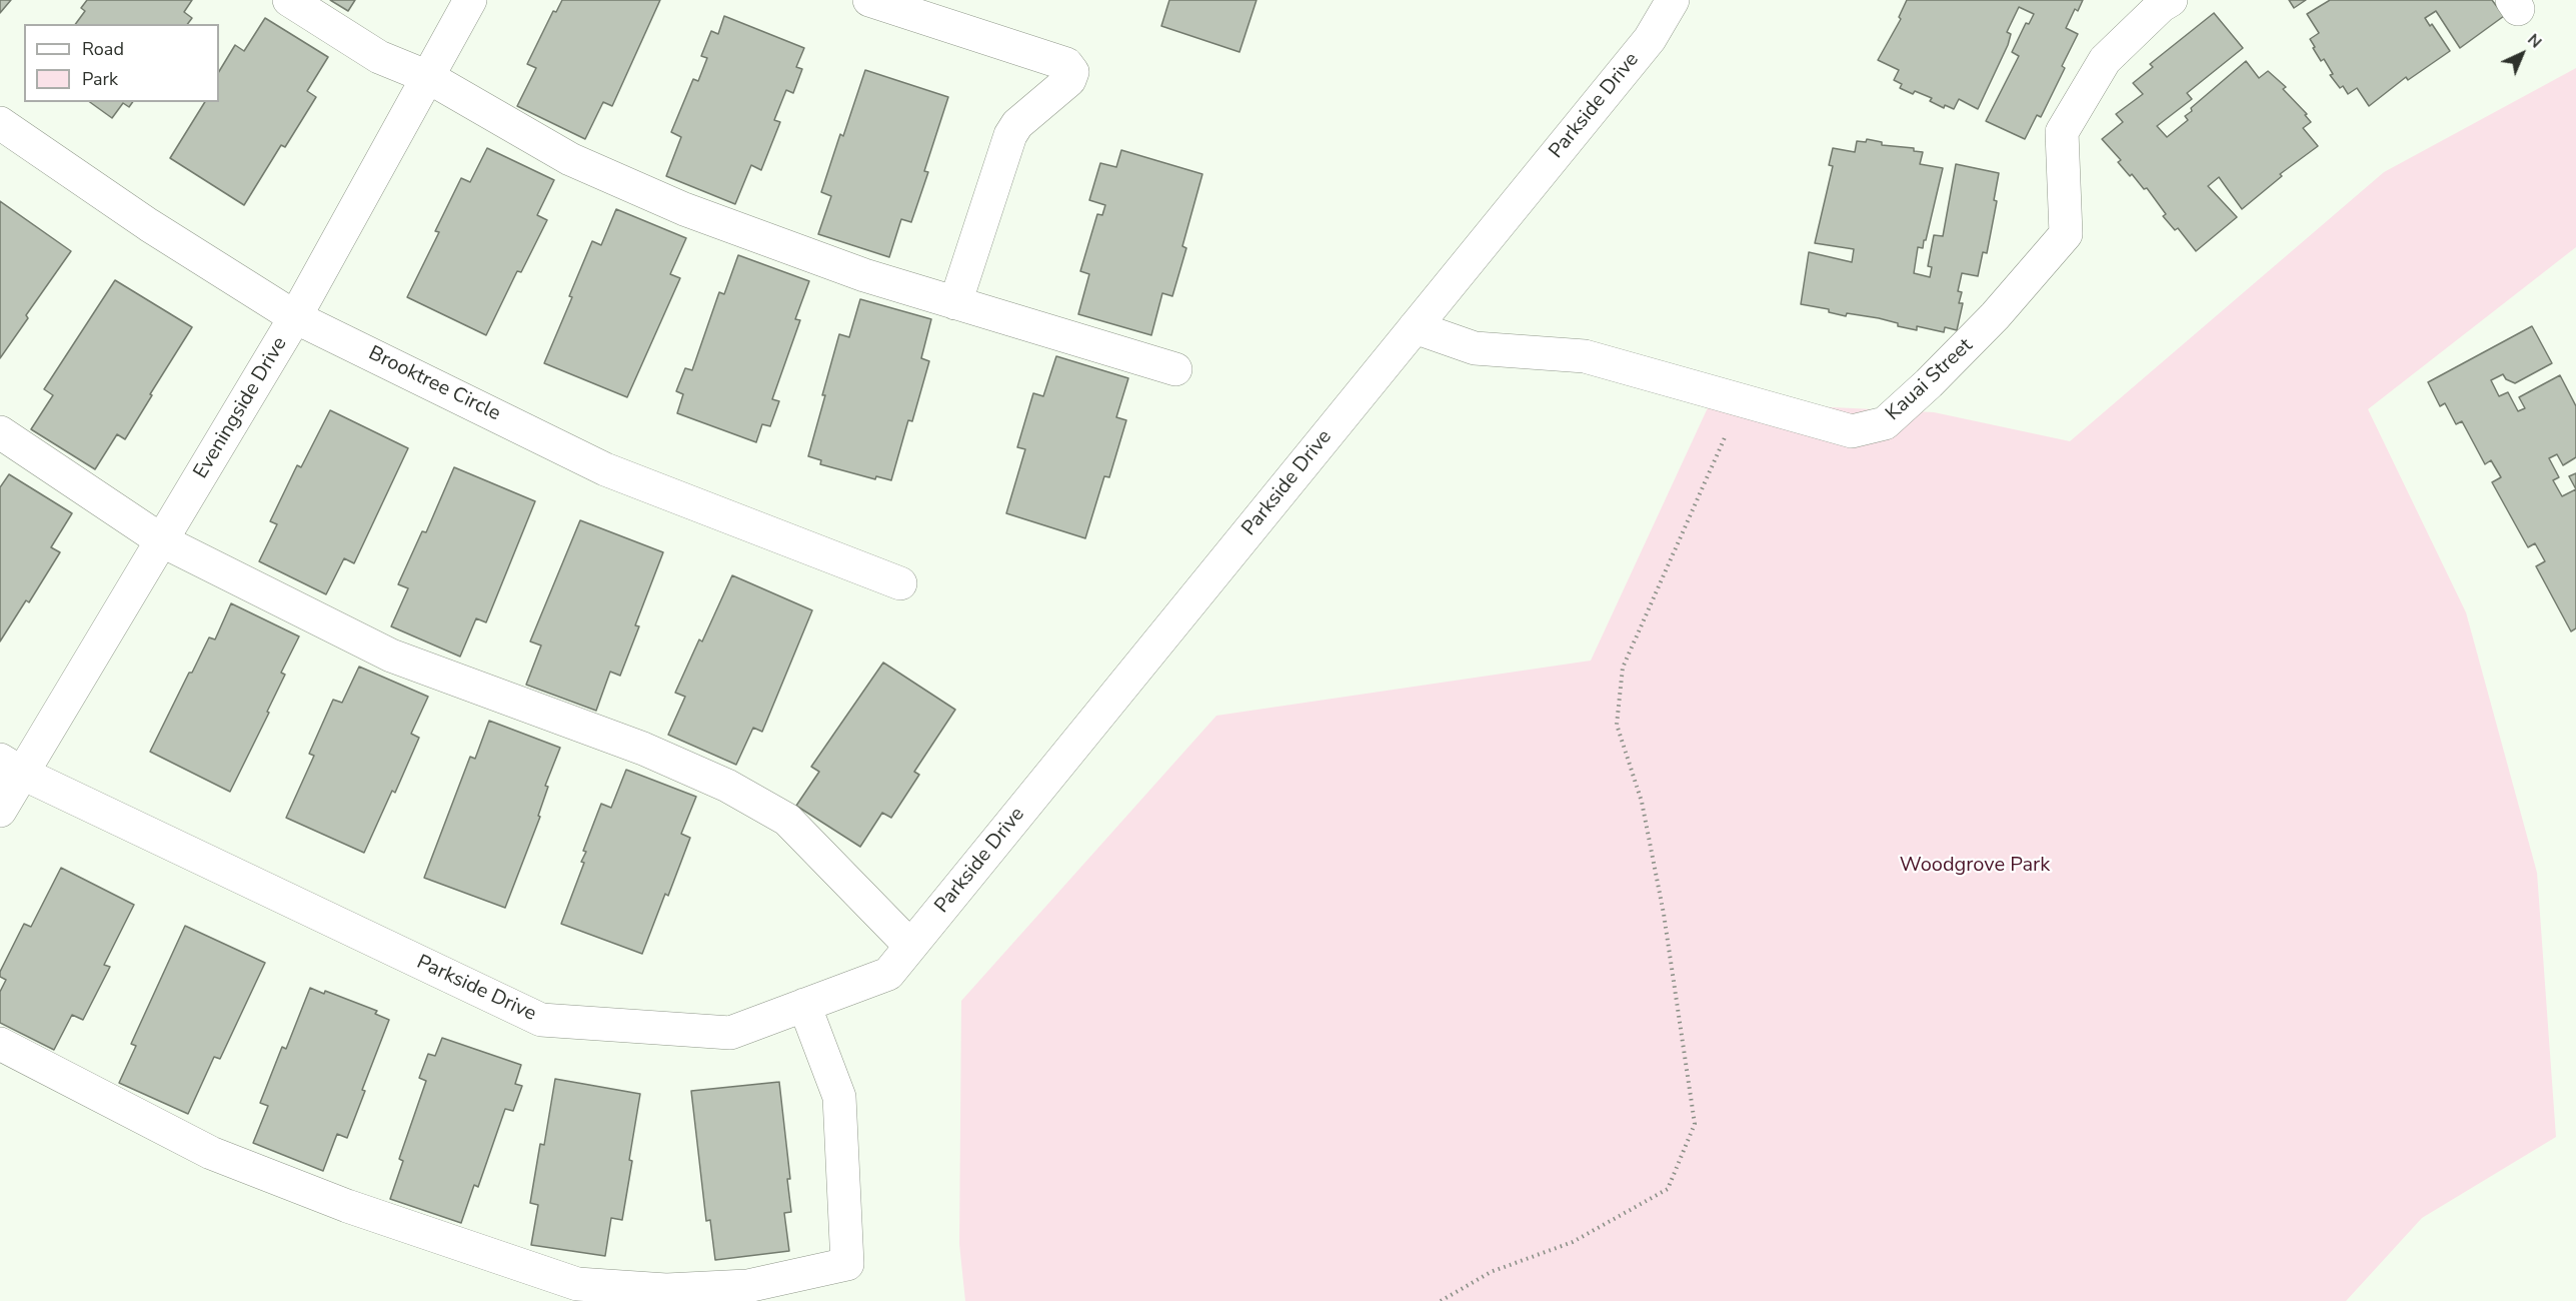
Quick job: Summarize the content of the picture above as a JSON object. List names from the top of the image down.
{
  "streets": {
    "street": [
      "Parkside Drive",
      "Kauai Street",
      "Brooktree Circle",
      "Eveningside Drive"
    ]
  },
  "crossings": [
    ["Parkside Drive", "Kauai Street"],
    ["Parkside Drive", "Eveningside Drive"],
    ["Brooktree Circle", "Eveningside Drive"]
  ],
  "parks": ["Woodgrove Park"],
  "legend": ["Road", "Park"],
  "north": "top right"
}
